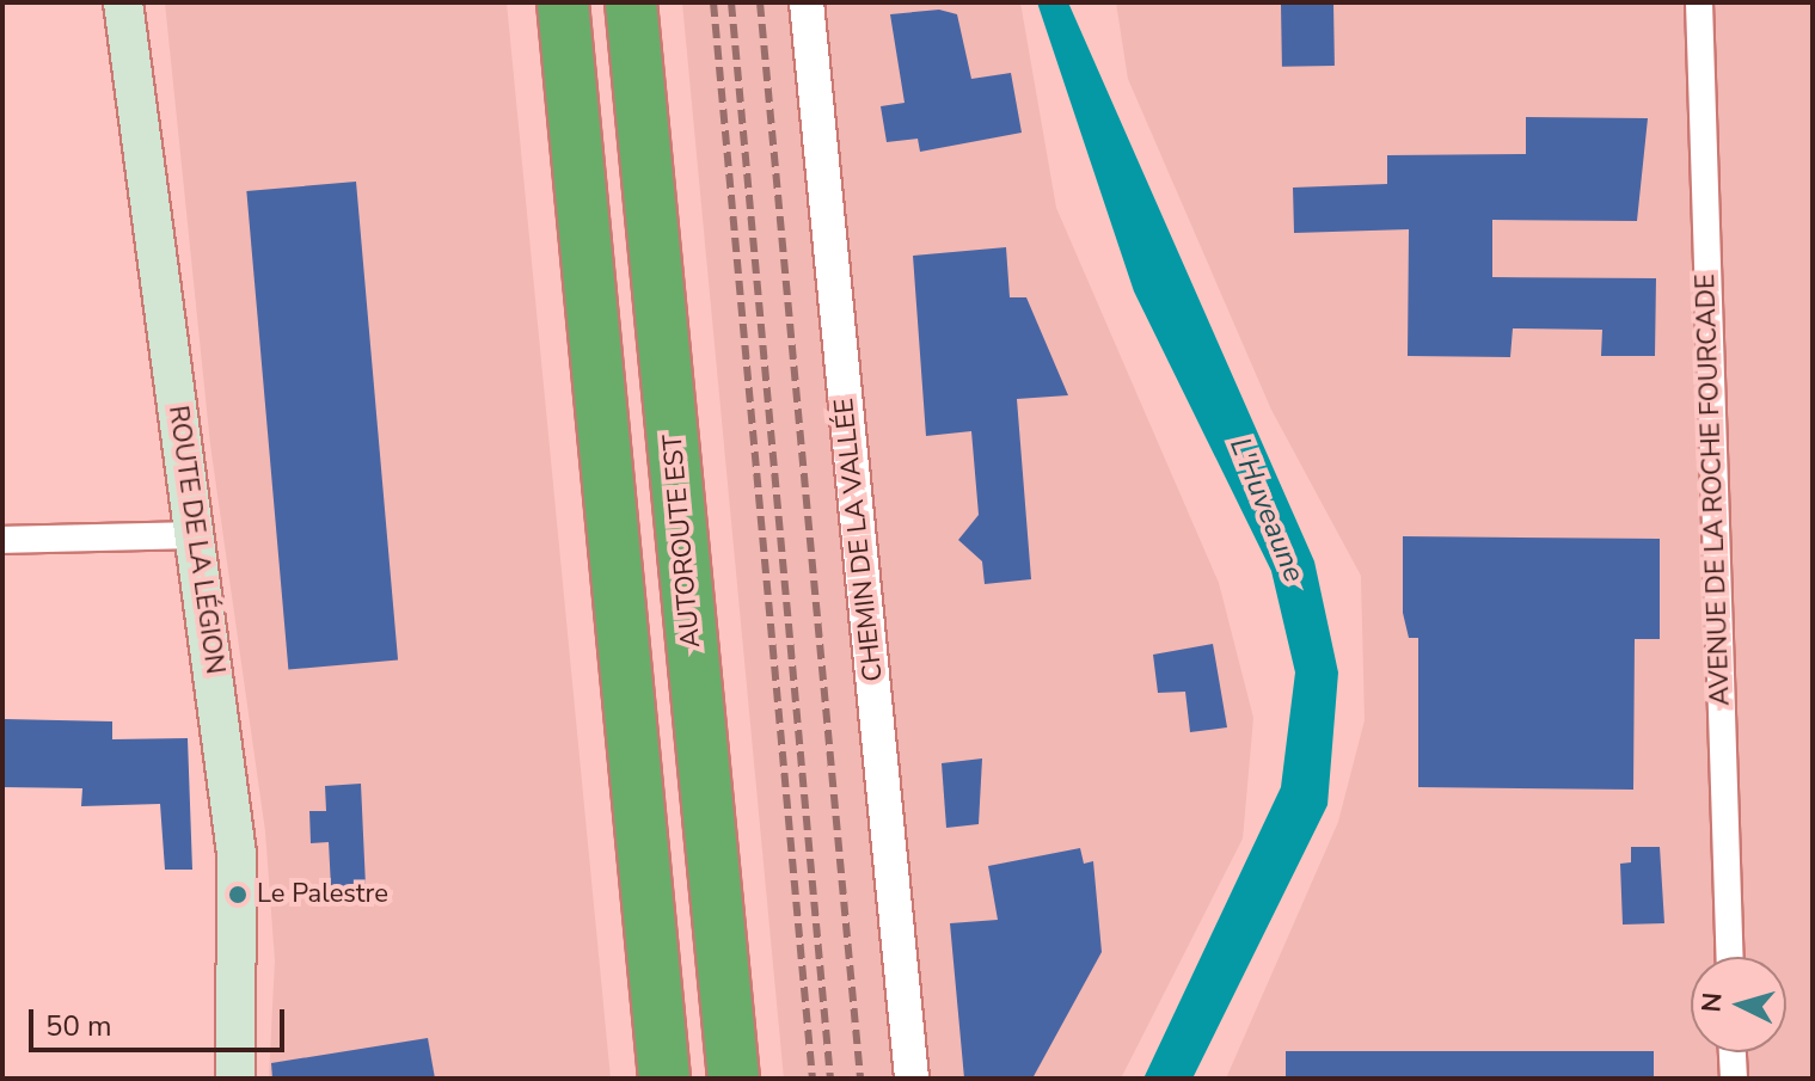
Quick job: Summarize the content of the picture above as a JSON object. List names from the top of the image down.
{
  "streets": {
    "highway": ["AUTOROUTE EST"],
    "main road": ["ROUTE DE LA LÉGION"],
    "street": ["AVENUE DE LA ROCHE FOURCADE", "CHEMIN DE LA VALLÉE"]
  },
  "water": ["L'Huveaune"],
  "places": ["Le Palestre"],
  "scale_bar": "50 m",
  "north": "left"
}
